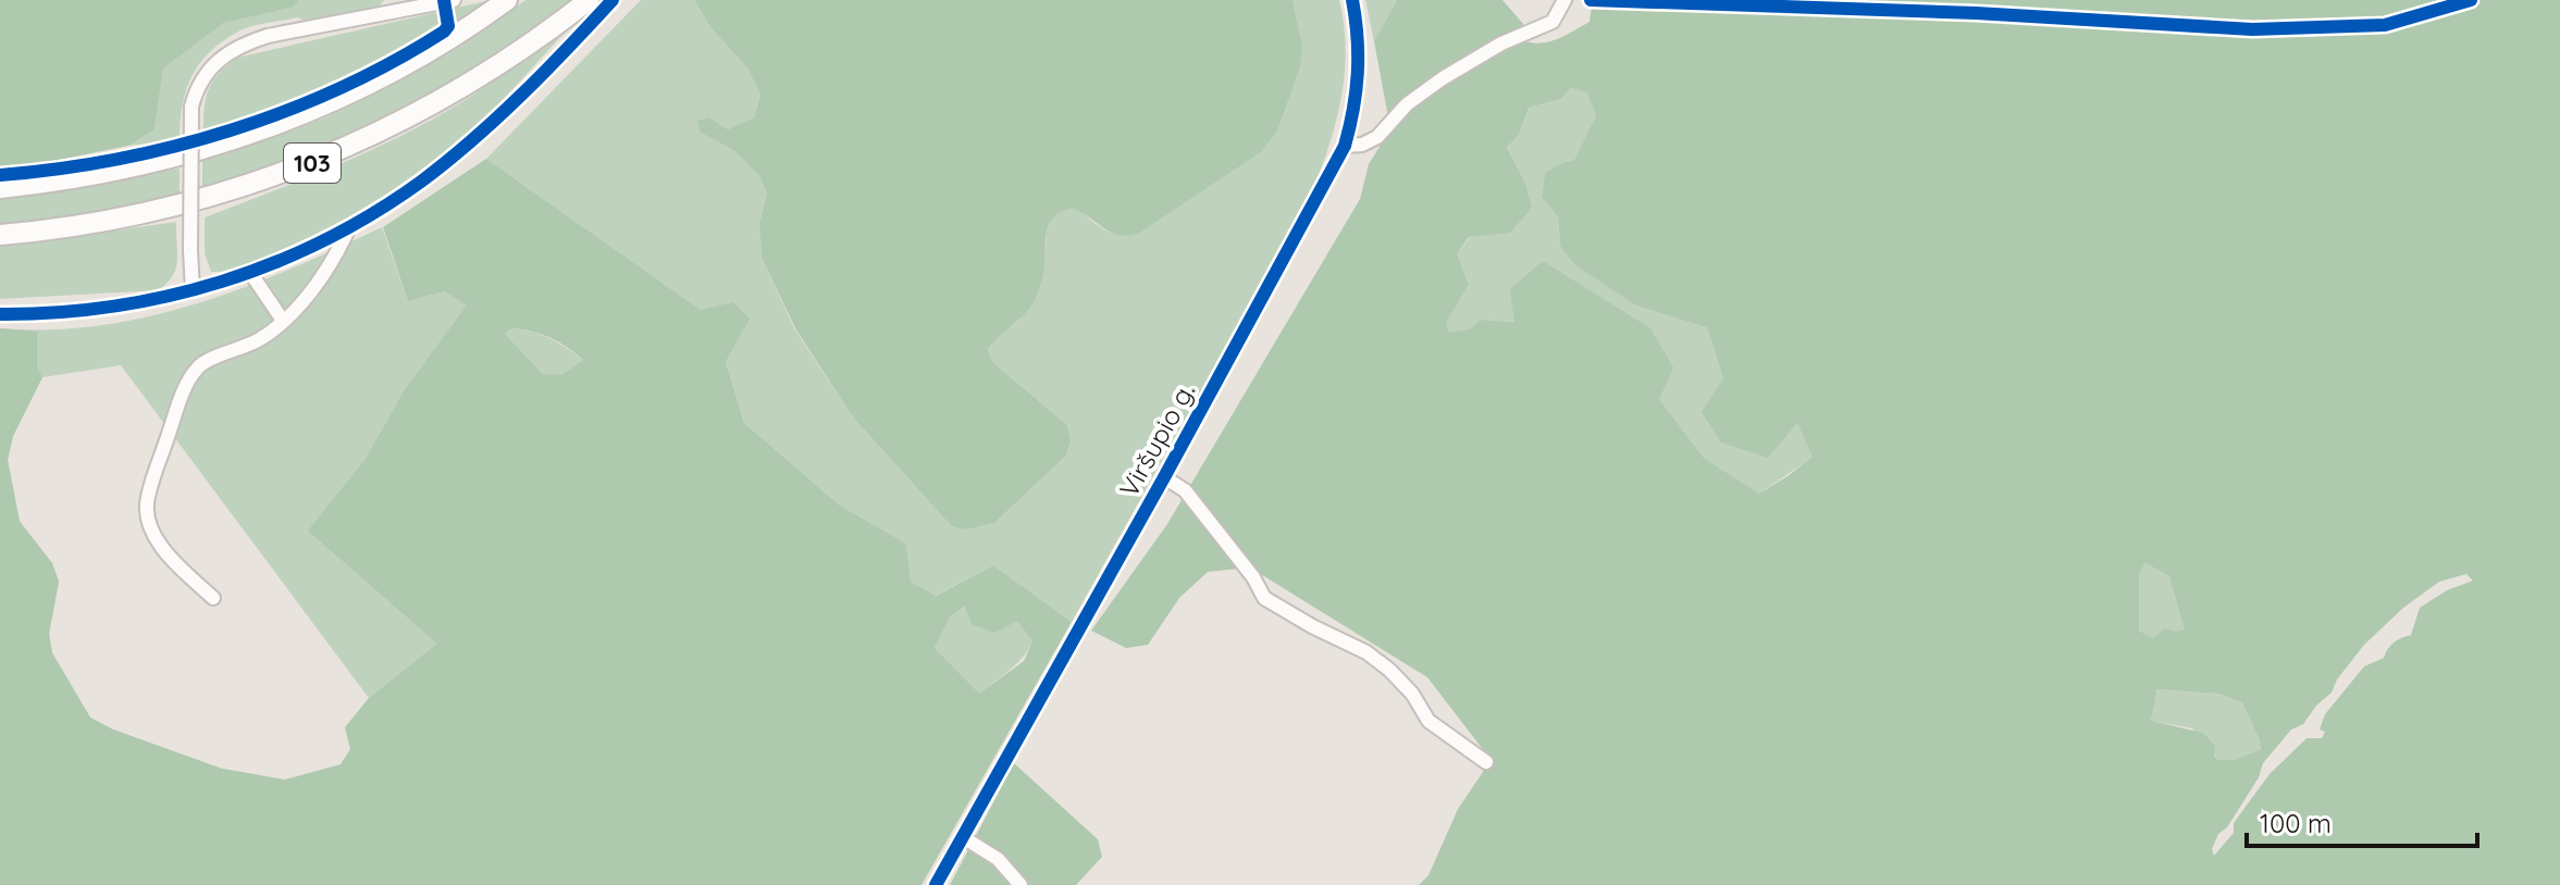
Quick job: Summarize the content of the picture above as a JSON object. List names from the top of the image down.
{
  "streets": {
    "main road": ["103"],
    "street": ["Viršupio g."]
  },
  "scale_bar": "100 m"
}
